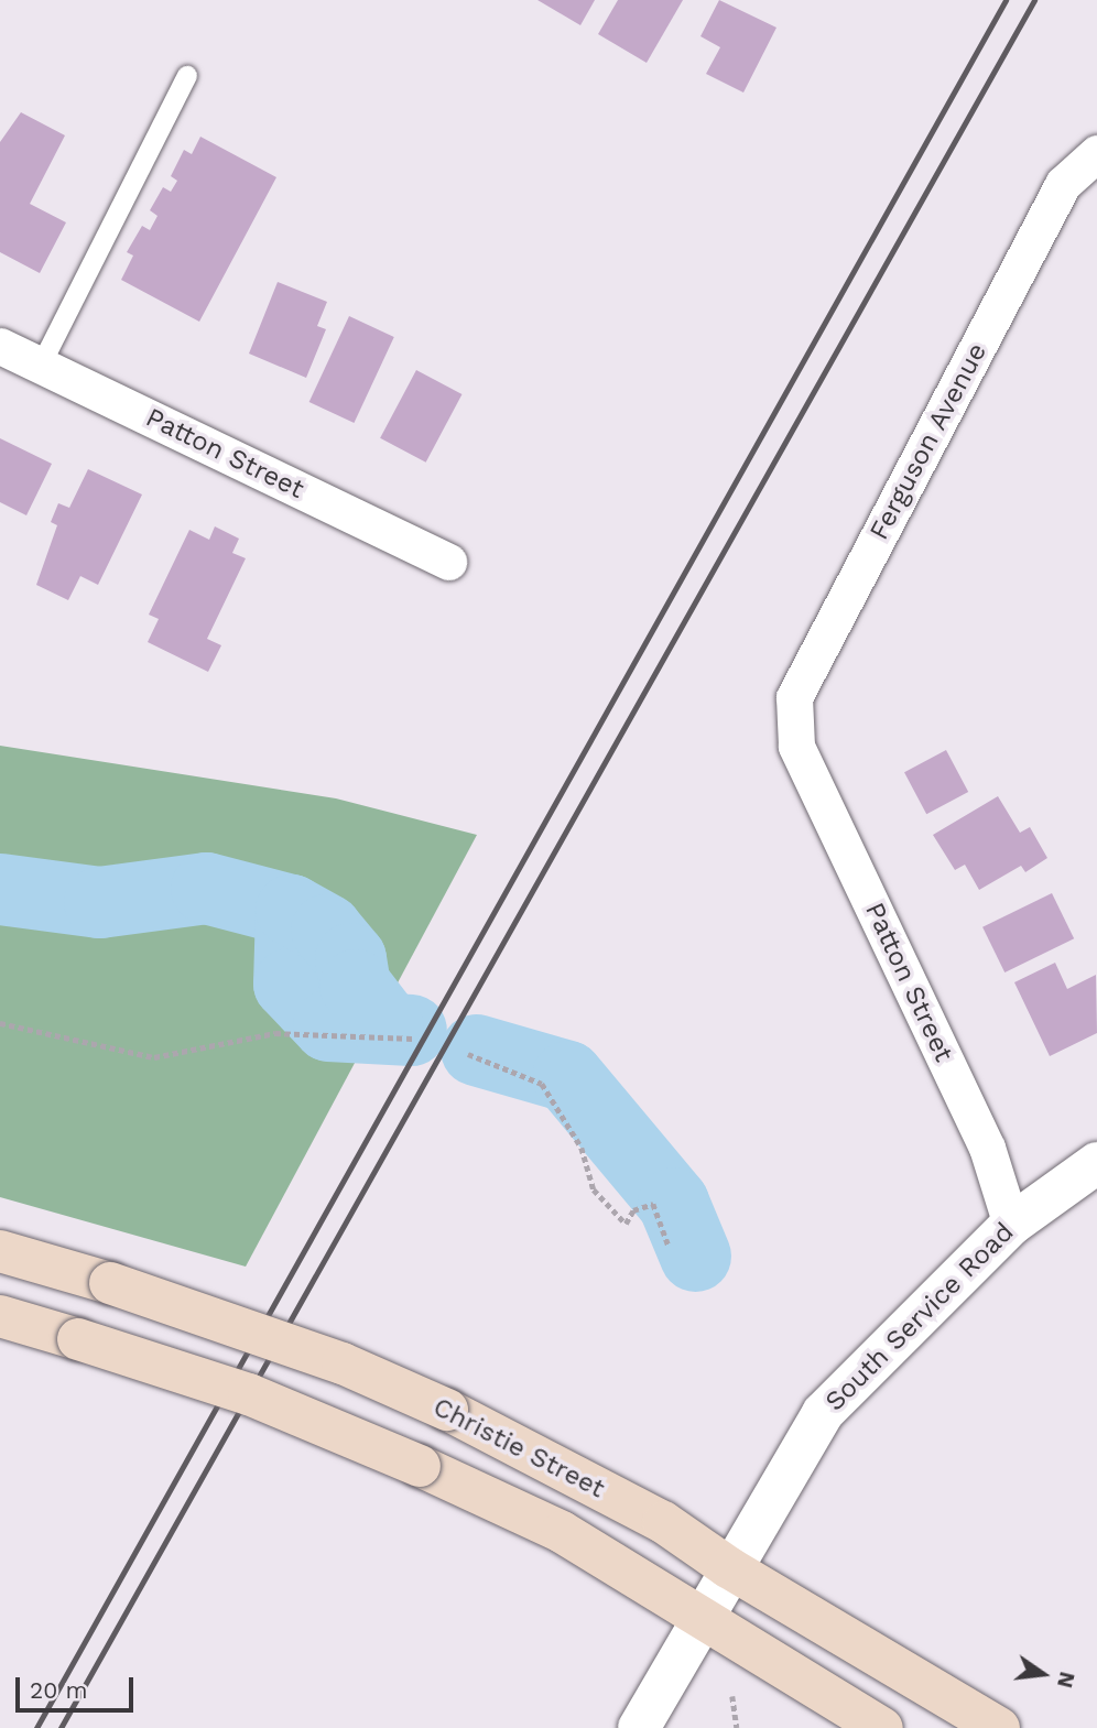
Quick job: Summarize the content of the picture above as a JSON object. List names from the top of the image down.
{
  "streets": {
    "main road": ["Christie Street"],
    "street": ["Ferguson Avenue", "Patton Street", "South Service Road"]
  },
  "crossings": [
    ["Ferguson Avenue", "Patton Street"],
    ["Patton Street", "South Service Road"],
    ["South Service Road", "Christie Street"]
  ],
  "scale_bar": "20 m",
  "north": "right"
}
